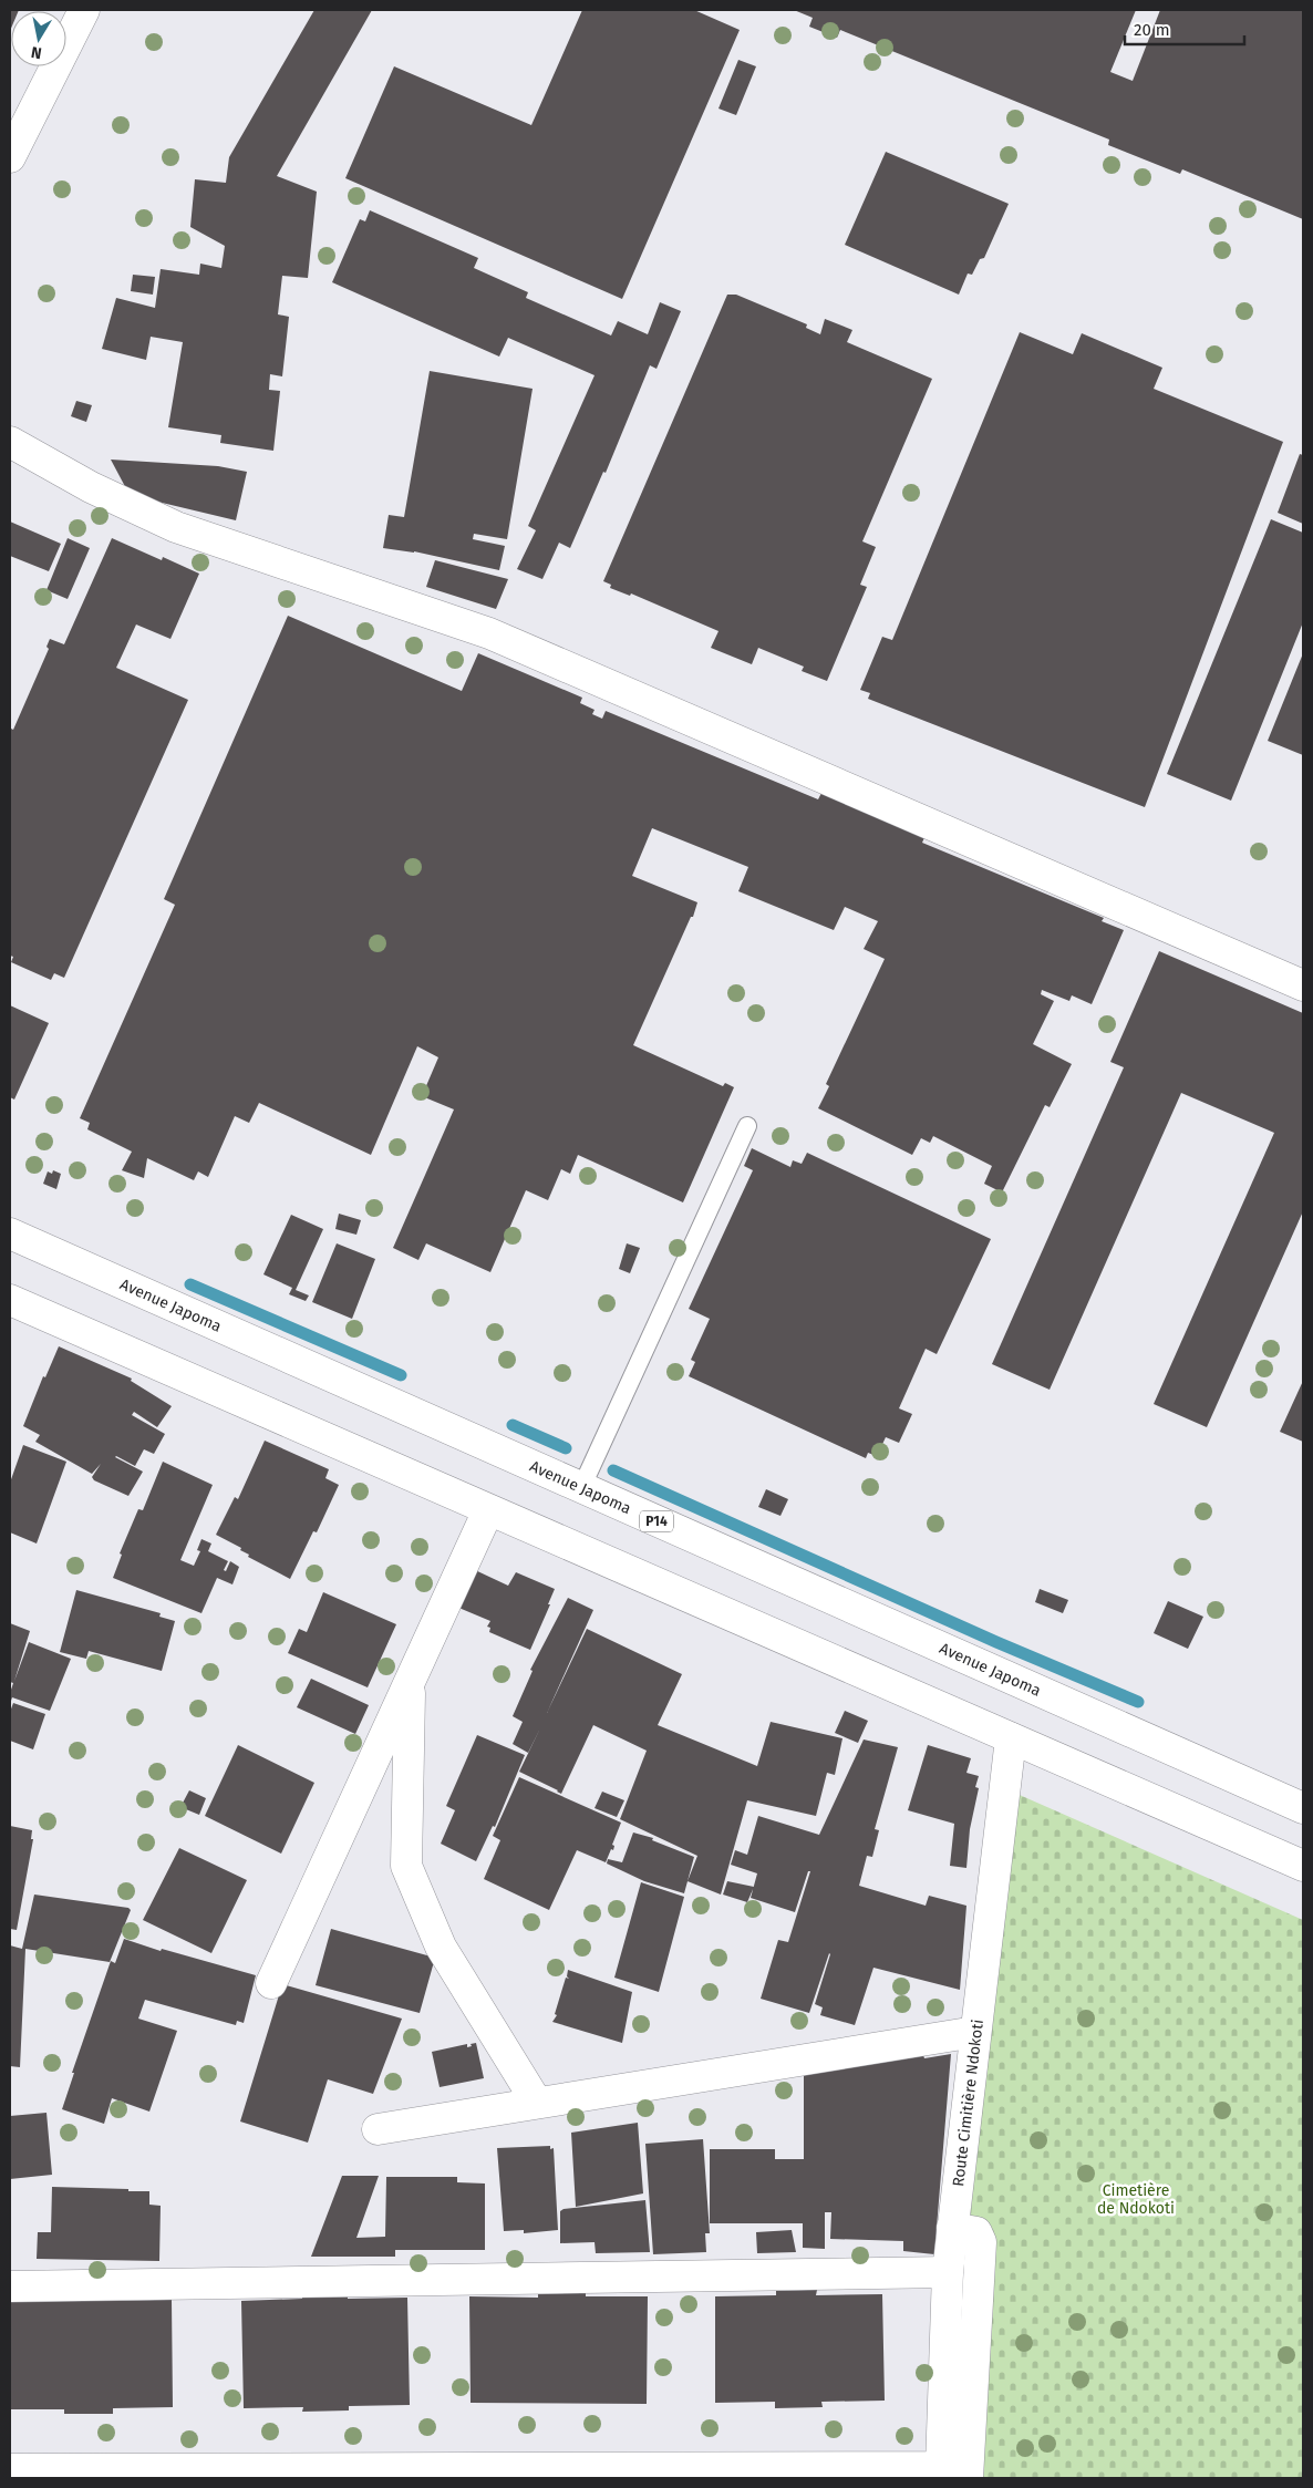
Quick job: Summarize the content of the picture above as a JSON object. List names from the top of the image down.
{
  "streets": {
    "street": ["Avenue Japoma", "P14", "Route Cimitière Ndokoti"]
  },
  "parks": ["Cimetière de Ndokoti"],
  "scale_bar": "20 m",
  "north": "bottom"
}
